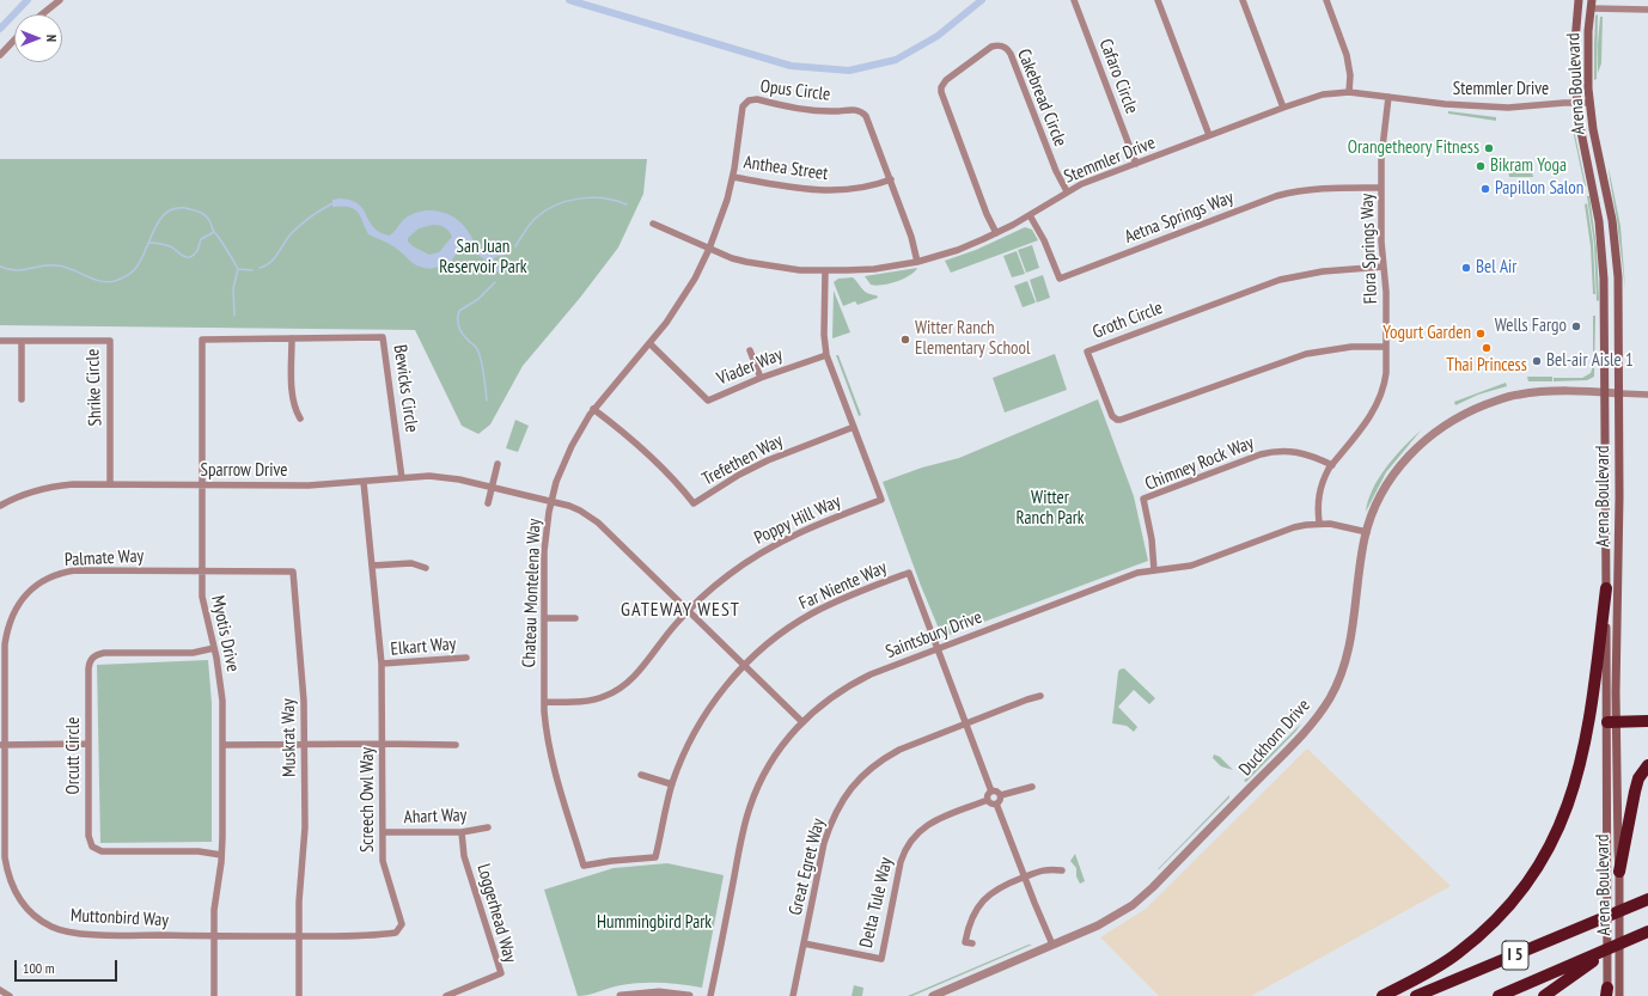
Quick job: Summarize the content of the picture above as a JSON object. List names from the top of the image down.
{
  "streets": {
    "highway": ["I 5"],
    "main road": ["Arena Boulevard"],
    "street": [
      "Cafaro Circle",
      "Stemmler Drive",
      "Opus Circle",
      "Cakebread Circle",
      "Anthea Street",
      "Aetna Springs Way",
      "Flora Springs Way",
      "Groth Circle",
      "Viader Way",
      "Shrike Circle",
      "Bewicks Circle",
      "Trefethen Way",
      "Chimney Rock Way",
      "Sparrow Drive",
      "Poppy Hill Way",
      "Palmate Way",
      "Far Niente Way",
      "Chateau Montelena Way",
      "Myotis Drive",
      "Saintsbury Drive",
      "Elkart Way",
      "Muskrat Way",
      "Duckhorn Drive",
      "Orcutt Circle",
      "Screech Owl Way",
      "Ahart Way",
      "Great Egret Way",
      "Delta Tule Way",
      "Loggerhead Way",
      "Muttonbird Way"
    ]
  },
  "crossings": [
    ["Cafaro Circle", "Stemmler Drive"],
    ["Arena Boulevard", "Stemmler Drive"],
    ["Arena Boulevard", "Duckhorn Drive"],
    ["Stemmler Drive", "Opus Circle"],
    ["Stemmler Drive", "Cakebread Circle"],
    ["Stemmler Drive", "Aetna Springs Way"],
    ["Stemmler Drive", "Flora Springs Way"],
    ["Stemmler Drive", "Poppy Hill Way"],
    ["Stemmler Drive", "Chateau Montelena Way"],
    ["Opus Circle", "Anthea Street"],
    ["Opus Circle", "Chateau Montelena Way"],
    ["Aetna Springs Way", "Flora Springs Way"],
    ["Flora Springs Way", "Groth Circle"],
    ["Flora Springs Way", "Chimney Rock Way"],
    ["Flora Springs Way", "Saintsbury Drive"],
    ["Viader Way", "Poppy Hill Way"],
    ["Viader Way", "Chateau Montelena Way"],
    ["Shrike Circle", "Sparrow Drive"],
    ["Bewicks Circle", "Sparrow Drive"],
    ["Bewicks Circle", "Myotis Drive"],
    ["Trefethen Way", "Poppy Hill Way"],
    ["Trefethen Way", "Chateau Montelena Way"],
    ["Chimney Rock Way", "Saintsbury Drive"],
    ["Sparrow Drive", "Poppy Hill Way"],
    ["Sparrow Drive", "Far Niente Way"],
    ["Sparrow Drive", "Chateau Montelena Way"],
    ["Sparrow Drive", "Myotis Drive"],
    ["Sparrow Drive", "Saintsbury Drive"],
    ["Sparrow Drive", "Screech Owl Way"],
    ["Poppy Hill Way", "Chateau Montelena Way"],
    ["Palmate Way", "Myotis Drive"],
    ["Palmate Way", "Muskrat Way"],
    ["Palmate Way", "Muttonbird Way"],
    ["Far Niente Way", "Chateau Montelena Way"],
    ["Far Niente Way", "Saintsbury Drive"],
    ["Far Niente Way", "Great Egret Way"],
    ["Far Niente Way", "Delta Tule Way"],
    ["Myotis Drive", "Muskrat Way"],
    ["Myotis Drive", "Orcutt Circle"],
    ["Myotis Drive", "Screech Owl Way"],
    ["Myotis Drive", "Muttonbird Way"],
    ["Saintsbury Drive", "Duckhorn Drive"],
    ["Elkart Way", "Screech Owl Way"],
    ["Muskrat Way", "Screech Owl Way"],
    ["Screech Owl Way", "Ahart Way"],
    ["Screech Owl Way", "Muttonbird Way"],
    ["Ahart Way", "Loggerhead Way"],
    ["Great Egret Way", "Delta Tule Way"]
  ],
  "districts": ["GATEWAY WEST"],
  "parks": ["San Juan Reservoir Park", "Witter Ranch Park", "Hummingbird Park"],
  "places": [
    "Orangetheory Fitness",
    "Bikram Yoga",
    "Papillon Salon",
    "Bel Air",
    "Wells Fargo",
    "Yogurt Garden",
    "Witter Ranch Elementary School",
    "Thai Princess",
    "Bel-air Aisle 1"
  ],
  "scale_bar": "100 m",
  "north": "right"
}
